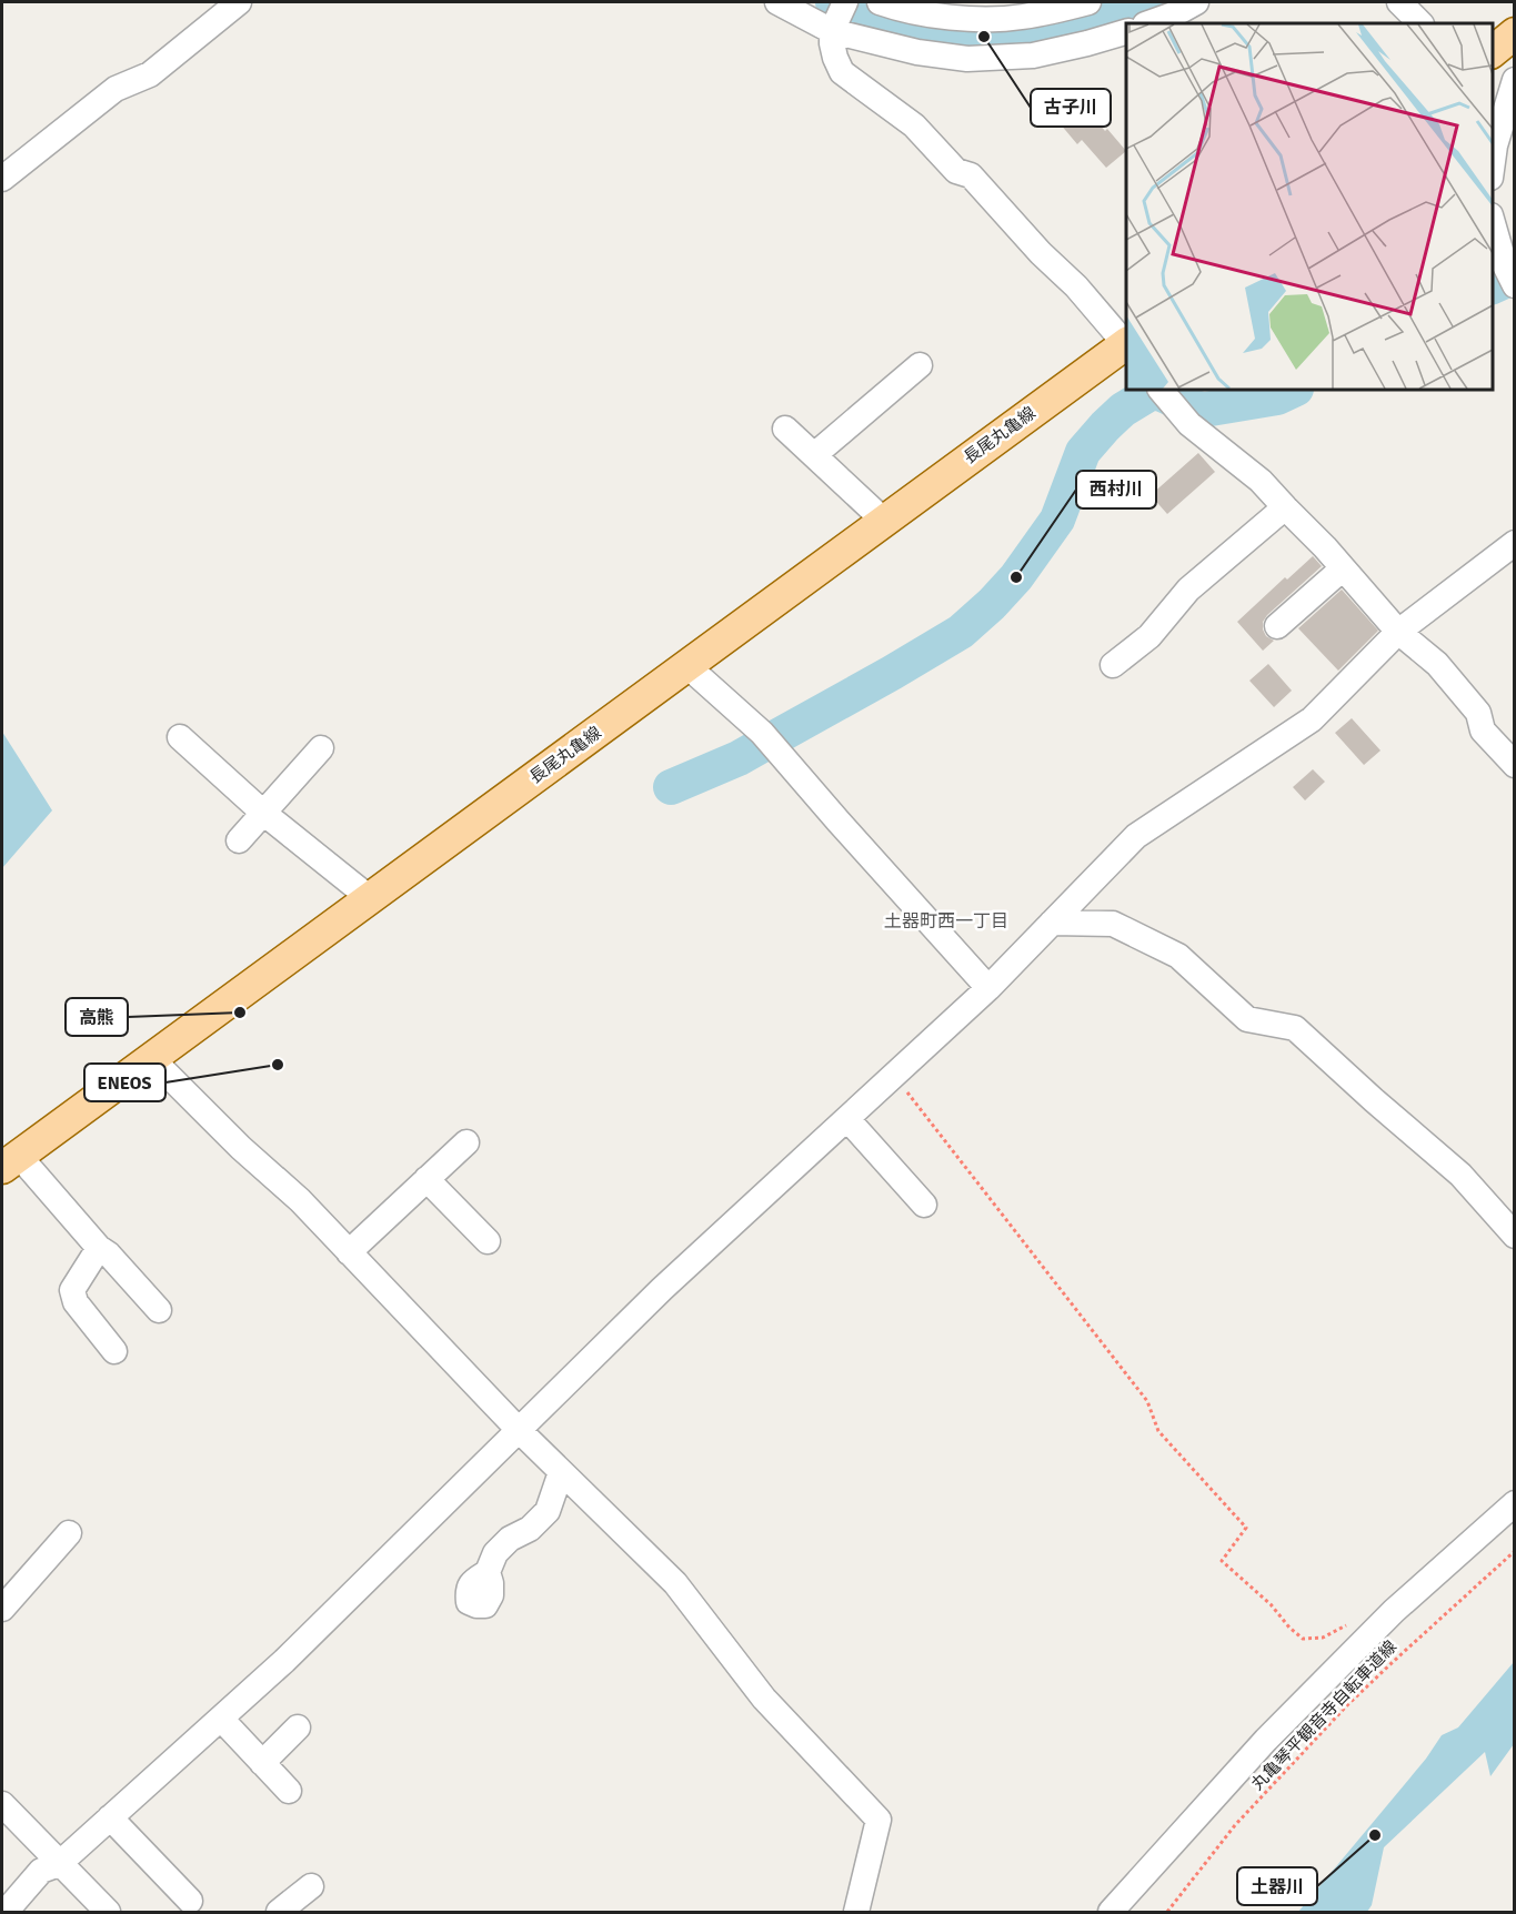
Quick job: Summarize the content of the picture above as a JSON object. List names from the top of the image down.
{
  "streets": {
    "main road": ["長尾丸亀線"],
    "path": ["丸亀琴平観音寺自転車道線"]
  },
  "districts": ["土器町西一丁目"],
  "places": [
    "古子川",
    "西村川",
    "高熊",
    "ENEOS",
    "土器川"
  ]
}
